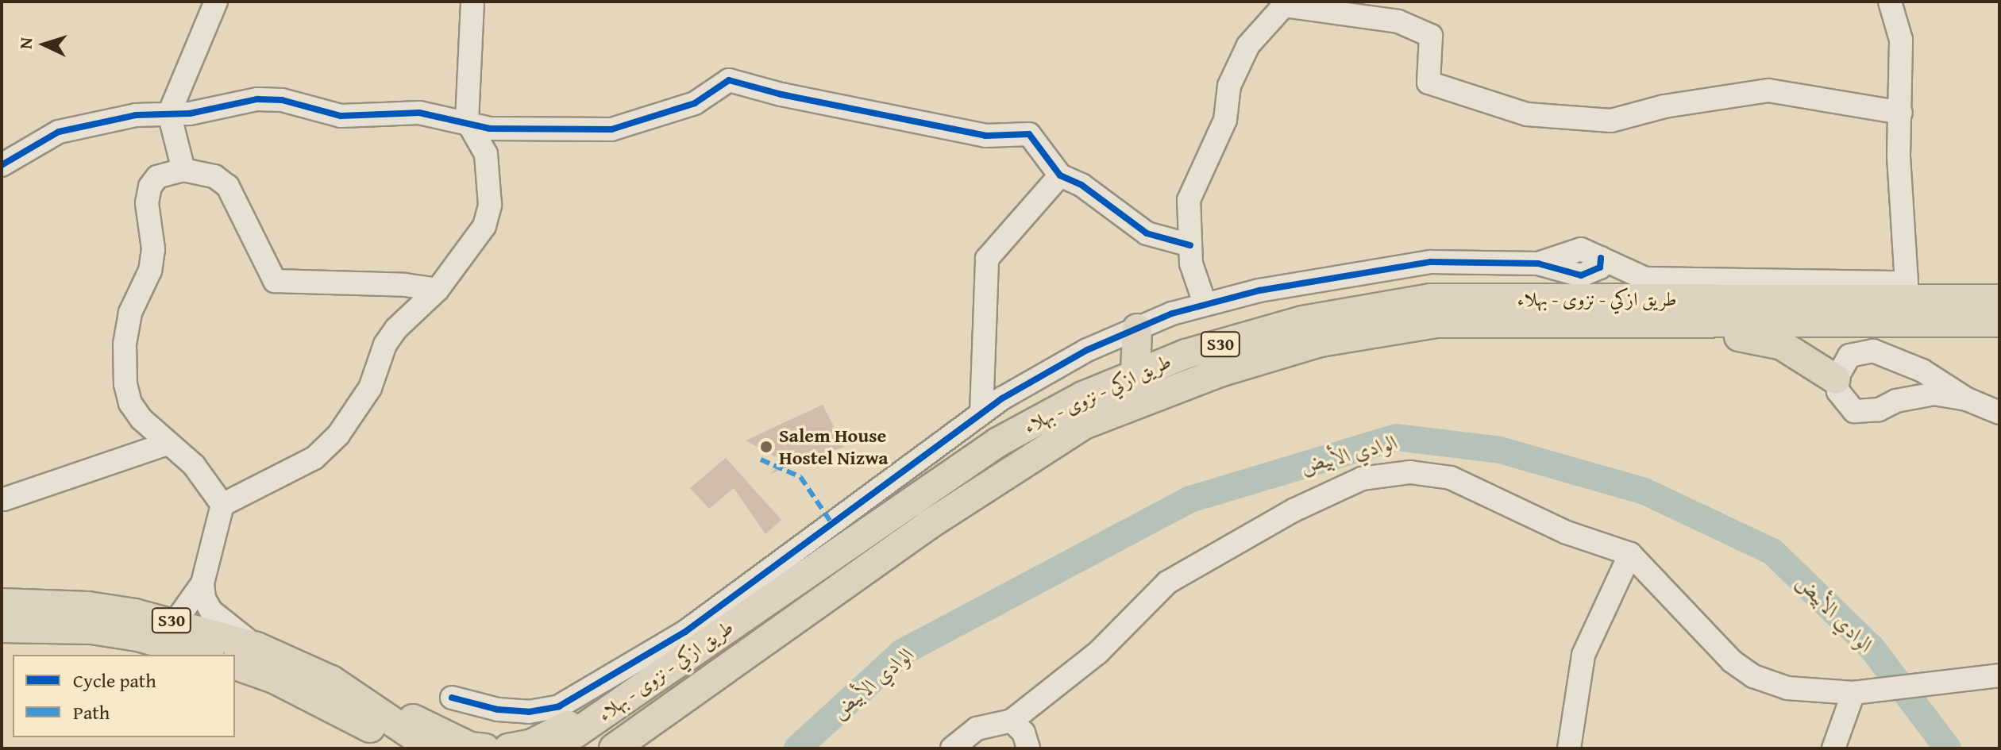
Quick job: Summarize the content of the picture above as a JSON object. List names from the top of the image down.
{
  "streets": {
    "main road": ["طريق ازكي - نزوى - بهلاء", "S30"]
  },
  "water": ["الوادي الأبيض"],
  "places": ["Salem House Hostel Nizwa"],
  "legend": ["Cycle path", "Path"],
  "north": "left"
}
